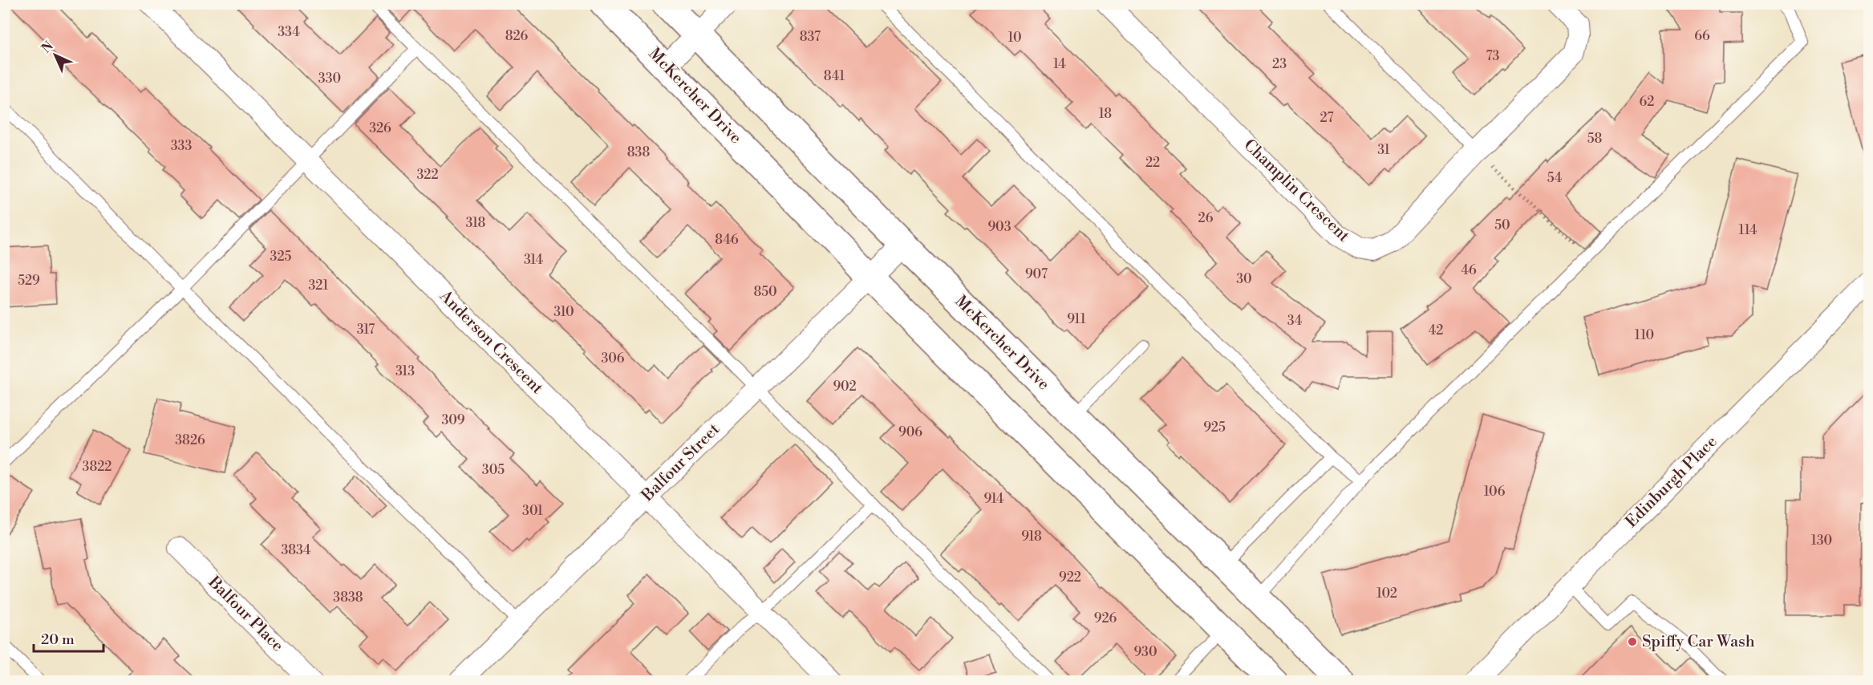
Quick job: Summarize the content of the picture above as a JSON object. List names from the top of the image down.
{
  "streets": {
    "main road": ["McKercher Drive"],
    "street": [
      "Champlin Crescent",
      "Anderson Crescent",
      "Balfour Street",
      "Edinburgh Place",
      "Balfour Place"
    ]
  },
  "crossings": [
    ["McKercher Drive", "Balfour Street"],
    ["Anderson Crescent", "Balfour Street"]
  ],
  "places": ["Spiffy Car Wash"],
  "house_numbers": [
    "334",
    "826",
    "66",
    "837",
    "10",
    "73",
    "14",
    "23",
    "841",
    "330",
    "62",
    "18",
    "27",
    "326",
    "58",
    "333",
    "31",
    "838",
    "22",
    "322",
    "54",
    "26",
    "318",
    "50",
    "903",
    "114",
    "846",
    "325",
    "314",
    "46",
    "907",
    "30",
    "529",
    "321",
    "850",
    "310",
    "911",
    "34",
    "317",
    "42",
    "110",
    "306",
    "313",
    "902",
    "309",
    "925",
    "906",
    "3826",
    "3822",
    "305",
    "106",
    "914",
    "301",
    "918",
    "130",
    "3834",
    "922",
    "102",
    "3838",
    "926",
    "930"
  ],
  "scale_bar": "20 m",
  "north": "top left"
}
